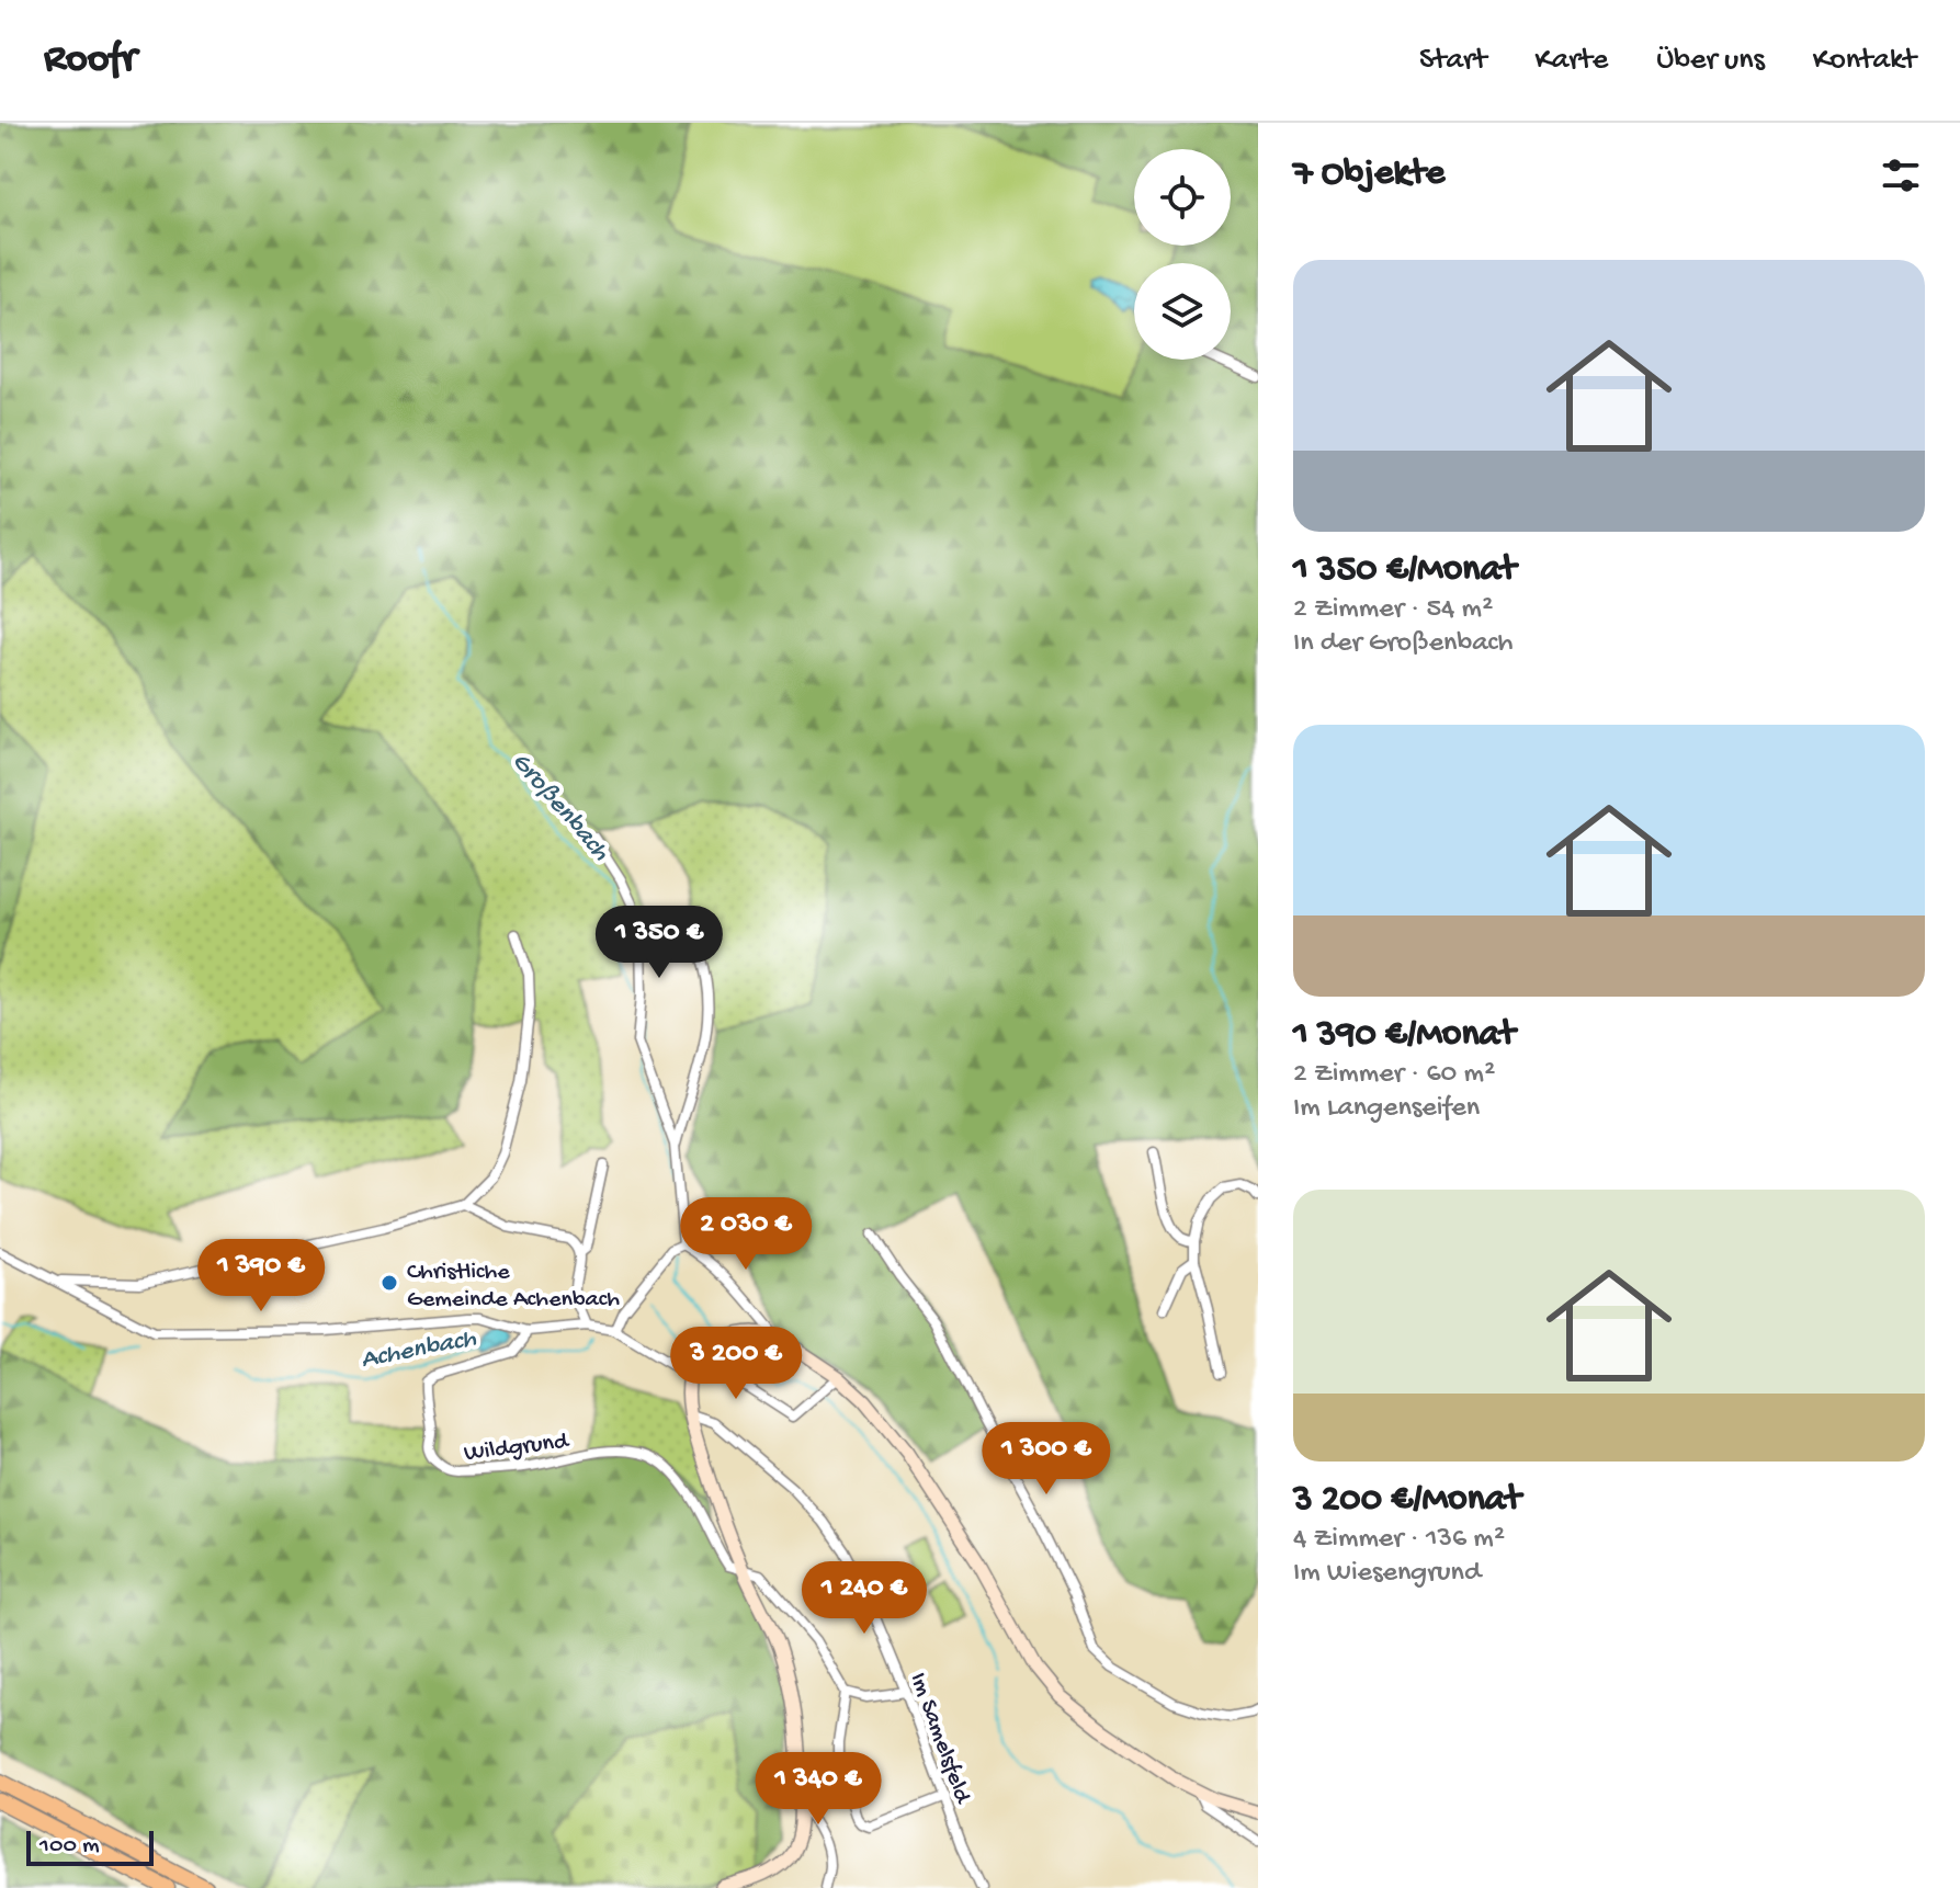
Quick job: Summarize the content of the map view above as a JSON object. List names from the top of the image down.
{
  "streets": {
    "street": ["Wildgrund", "Im Samelsfeld"]
  },
  "water": ["Großenbach", "Achenbach"],
  "places": ["Christliche Gemeinde Achenbach"],
  "scale_bar": "100 m",
  "page": {
    "header": "Roofr",
    "nav": [
      "Start",
      "Karte",
      "Über uns",
      "Kontakt"
    ],
    "heading": "7 Objekte",
    "list": [
      {
        "name": "1 350 €/Monat",
        "note": "2 Zimmer · 54 m² · In der Großenbach"
      },
      {
        "name": "1 390 €/Monat",
        "note": "2 Zimmer · 60 m² · Im Langenseifen"
      },
      {
        "name": "3 200 €/Monat",
        "note": "4 Zimmer · 136 m² · Im Wiesengrund"
      }
    ],
    "price": [
      "1 350 €",
      "2 030 €",
      "1 390 €",
      "3 200 €",
      "1 300 €",
      "1 240 €",
      "1 340 €"
    ],
    "scale": "100 m"
  }
}
